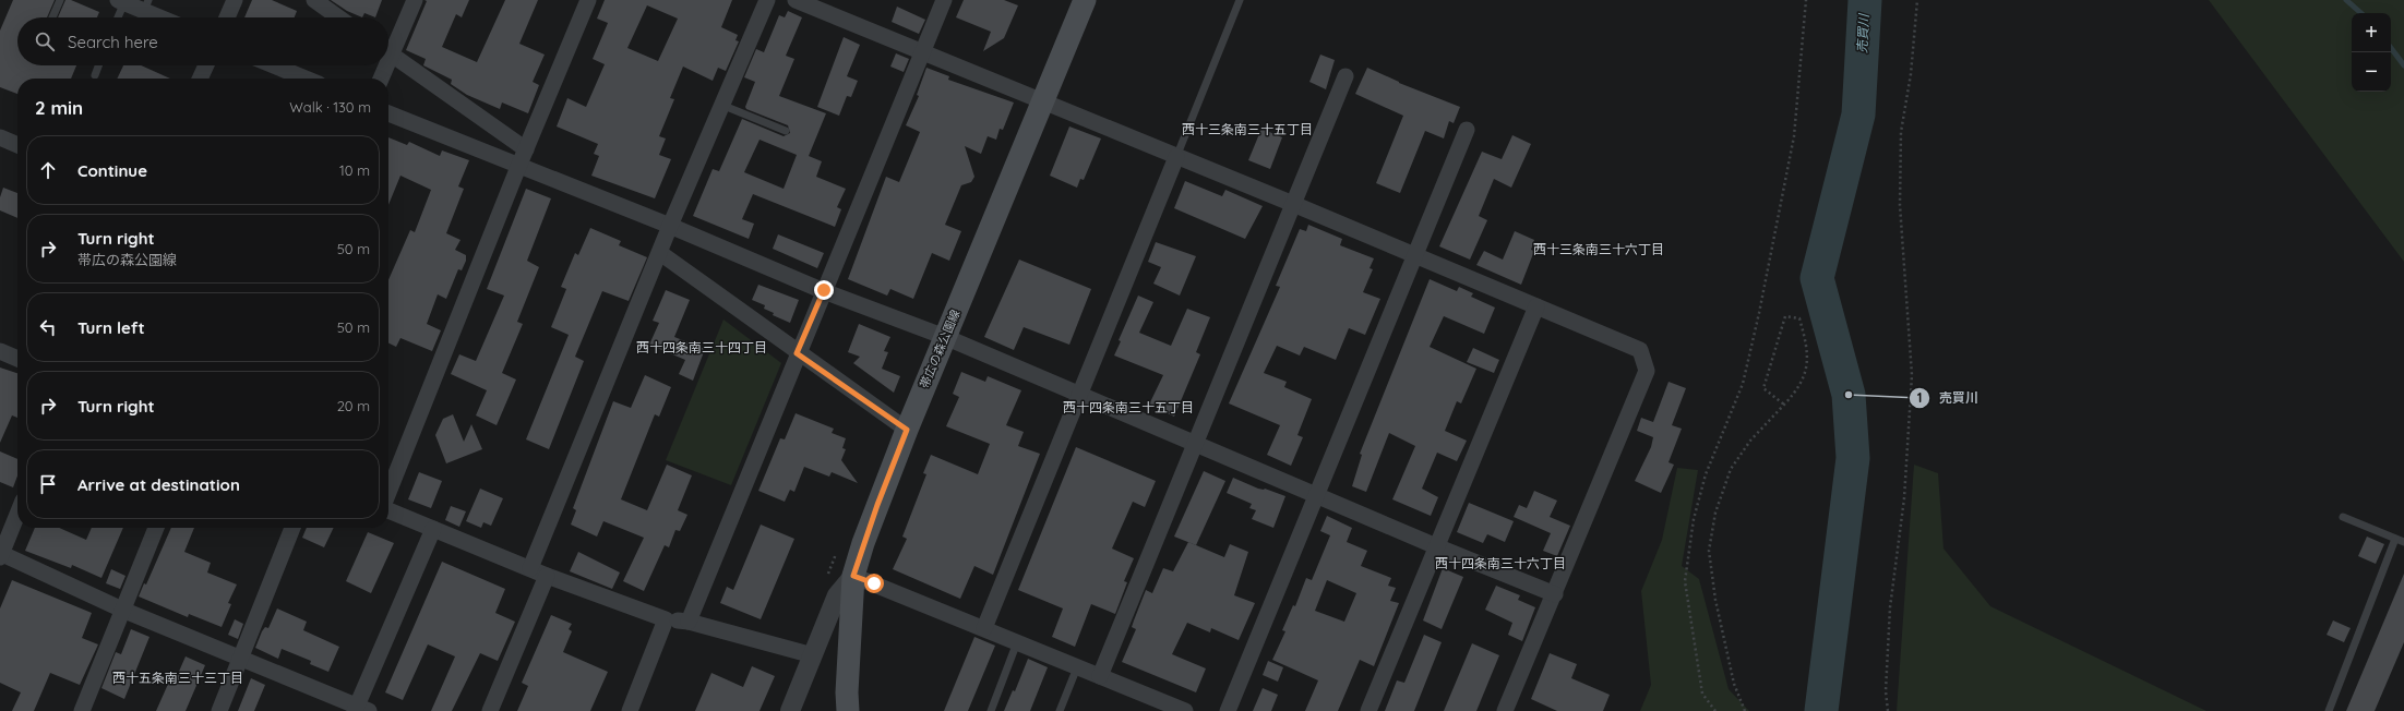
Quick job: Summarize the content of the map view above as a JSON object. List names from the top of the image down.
{
  "streets": {
    "main road": ["帯広の森公園線"]
  },
  "districts": [
    "西十三条南三十五丁目",
    "西十三条南三十六丁目",
    "西十四条南三十四丁目",
    "西十四条南三十五丁目",
    "西十四条南三十六丁目",
    "西十五条南三十三丁目"
  ],
  "water": ["売買川"],
  "places": ["売買川"],
  "page": {
    "map_buttons": ["+", "−"],
    "search": "Search here",
    "heading": ["2 min", "Walk · 130 m"],
    "list": [
      ["Continue", "10 m"],
      ["Turn right", "帯広の森公園線", "50 m"],
      ["Turn left", "50 m"],
      ["Turn right", "20 m"],
      "Arrive at destination"
    ]
  }
}
